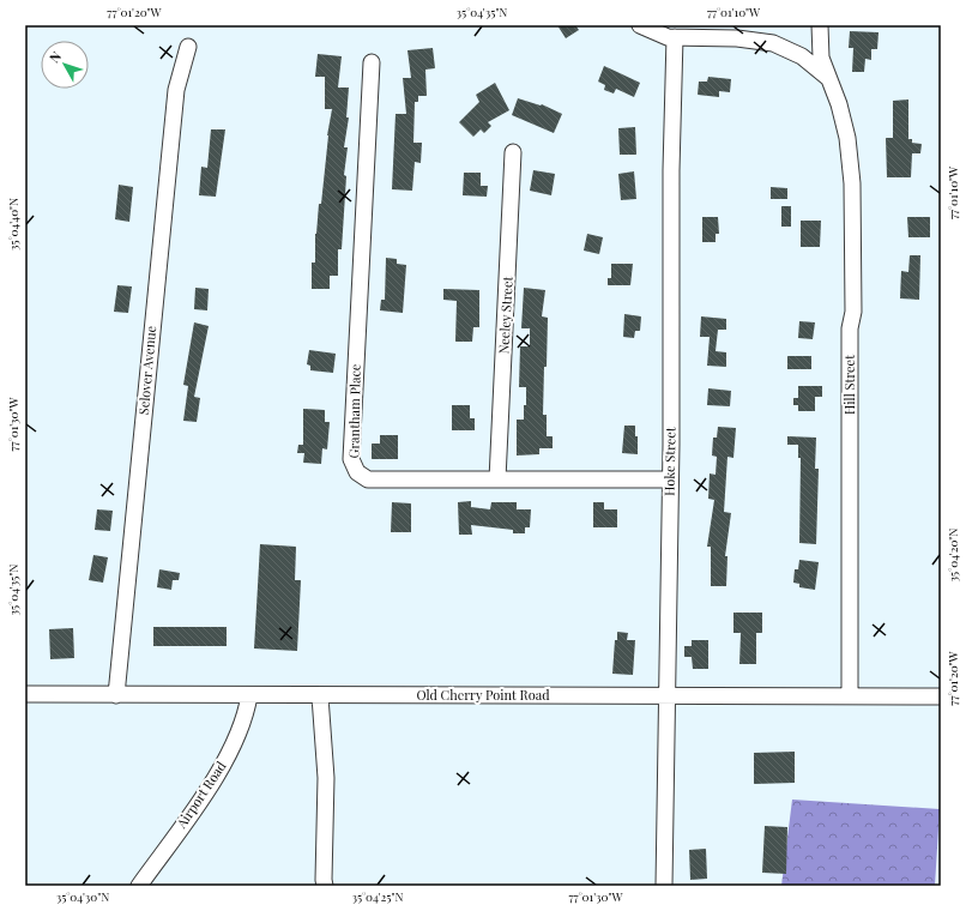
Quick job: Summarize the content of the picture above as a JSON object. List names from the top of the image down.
{
  "streets": {
    "street": [
      "Neeley Street",
      "Selover Avenue",
      "Hill Street",
      "Grantham Place",
      "Hoke Street",
      "Old Cherry Point Road",
      "Airport Road"
    ]
  },
  "crossings": [
    ["Neeley Street", "Grantham Place"],
    ["Selover Avenue", "Old Cherry Point Road"],
    ["Hill Street", "Old Cherry Point Road"],
    ["Grantham Place", "Hoke Street"],
    ["Hoke Street", "Old Cherry Point Road"],
    ["Old Cherry Point Road", "Airport Road"]
  ],
  "north": "top left",
  "coordinates": [
    "77°01'20\"W",
    "35°04'35\"N",
    "77°01'10\"W",
    "35°04'40\"N",
    "77°01'30\"W",
    "35°04'20\"N",
    "35°04'30\"N",
    "35°04'25\"N"
  ]
}
